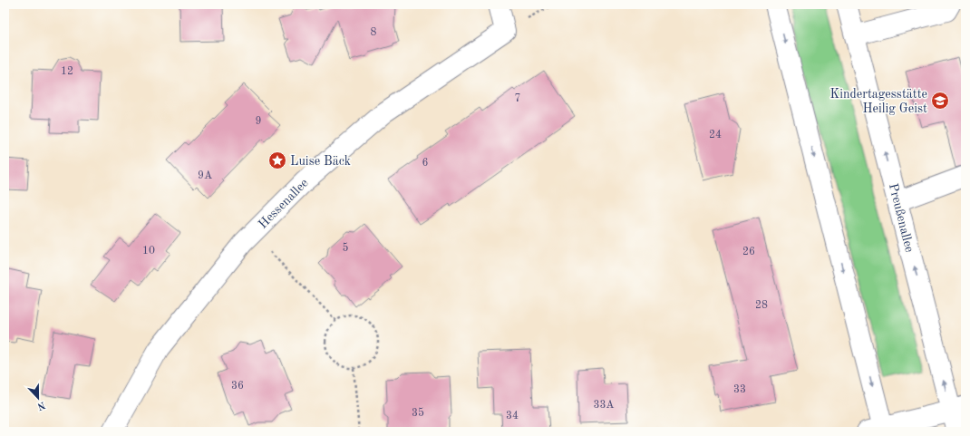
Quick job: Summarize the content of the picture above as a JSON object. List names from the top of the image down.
{
  "streets": {
    "street": ["Hessenallee", "Preußenallee"]
  },
  "places": {
    "school or university": ["Kindertagesstätte Heilig Geist"],
    "place": ["Luise Bäck"]
  },
  "house_numbers": [
    "8",
    "12",
    "7",
    "9",
    "24",
    "6",
    "9A",
    "5",
    "10",
    "26",
    "28",
    "36",
    "33",
    "33A",
    "35",
    "34"
  ],
  "north": "bottom"
}
